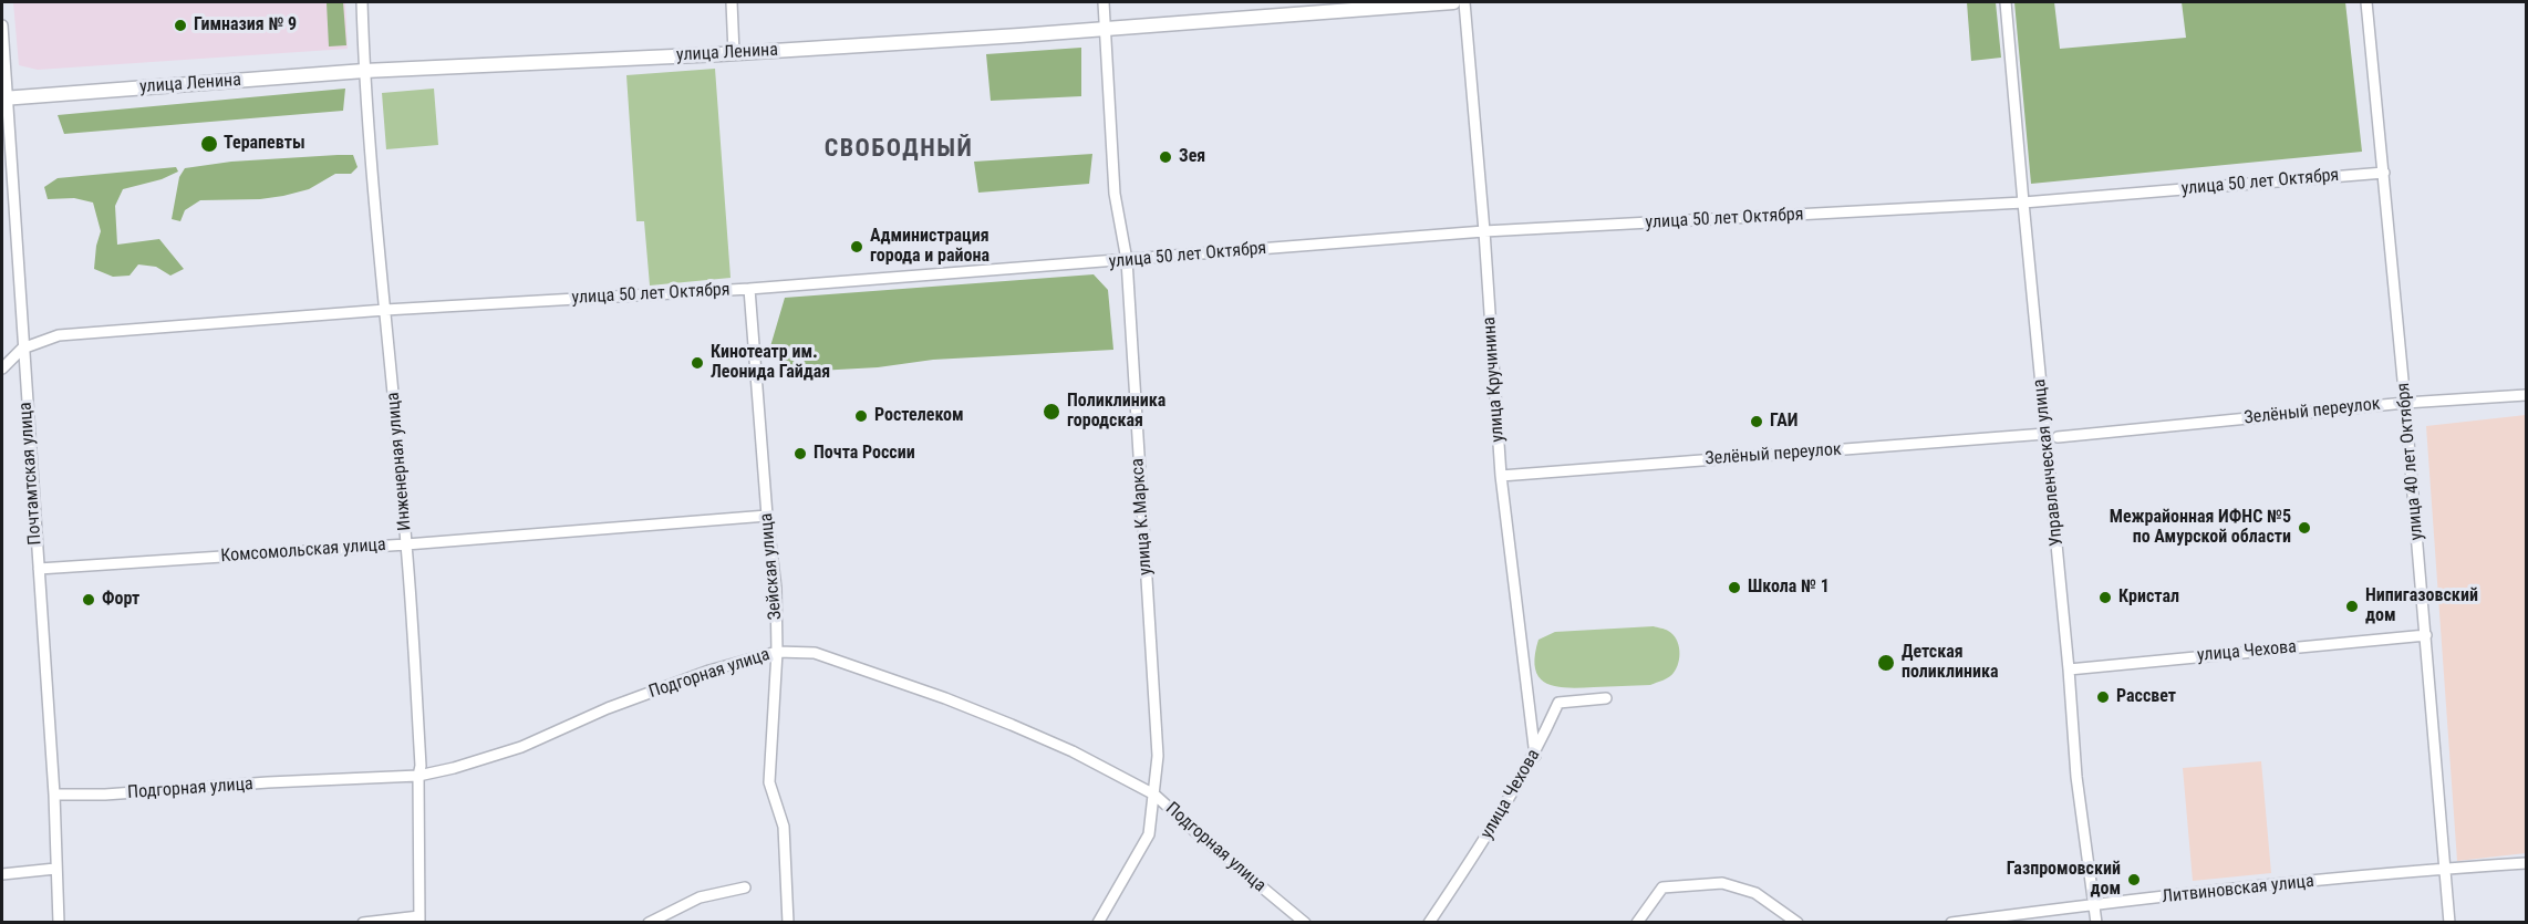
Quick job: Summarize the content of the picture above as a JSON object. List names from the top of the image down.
{
  "streets": {
    "main road": ["улица Ленина"],
    "street": [
      "улица 50 лет Октября",
      "улица Кручинина",
      "Зелёный переулок",
      "Инженерная улица",
      "улица 40 лет Октября",
      "Управленческая улица",
      "Почтамтская улица",
      "улица К.Маркса",
      "Комсомольская улица",
      "Зейская улица",
      "улица Чехова",
      "Подгорная улица",
      "Литвиновская улица"
    ]
  },
  "crossings": [
    ["улица Ленина", "Инженерная улица"],
    ["улица Ленина", "Почтамтская улица"],
    ["улица Ленина", "улица К.Маркса"],
    ["улица 50 лет Октября", "улица Кручинина"],
    ["улица 50 лет Октября", "Инженерная улица"],
    ["улица 50 лет Октября", "улица 40 лет Октября"],
    ["улица 50 лет Октября", "Управленческая улица"],
    ["улица 50 лет Октября", "Почтамтская улица"],
    ["улица 50 лет Октября", "улица К.Маркса"],
    ["улица 50 лет Октября", "Зейская улица"],
    ["улица Кручинина", "Зелёный переулок"],
    ["улица Кручинина", "улица Чехова"],
    ["Зелёный переулок", "улица 40 лет Октября"],
    ["Зелёный переулок", "Управленческая улица"],
    ["Инженерная улица", "Комсомольская улица"],
    ["Инженерная улица", "Подгорная улица"],
    ["улица 40 лет Октября", "улица Чехова"],
    ["улица 40 лет Октября", "Литвиновская улица"],
    ["Управленческая улица", "улица Чехова"],
    ["Управленческая улица", "Литвиновская улица"],
    ["Почтамтская улица", "Комсомольская улица"],
    ["Почтамтская улица", "Подгорная улица"],
    ["улица К.Маркса", "Подгорная улица"],
    ["Комсомольская улица", "Зейская улица"],
    ["Зейская улица", "Подгорная улица"]
  ],
  "districts": ["СВОБОДНЫЙ"],
  "places": [
    "Гимназия № 9",
    "Терапевты",
    "Зея",
    "Администрация города и района",
    "Кинотеатр им. Леонида Гайдая",
    "Поликлиника городская",
    "Ростелеком",
    "ГАИ",
    "Почта России",
    "Межрайонная ИФНС №5 по Амурской области",
    "Школа № 1",
    "Кристал",
    "Форт",
    "Нипигазовский дом",
    "Детская поликлиника",
    "Рассвет",
    "Газпромовский дом"
  ]
}
